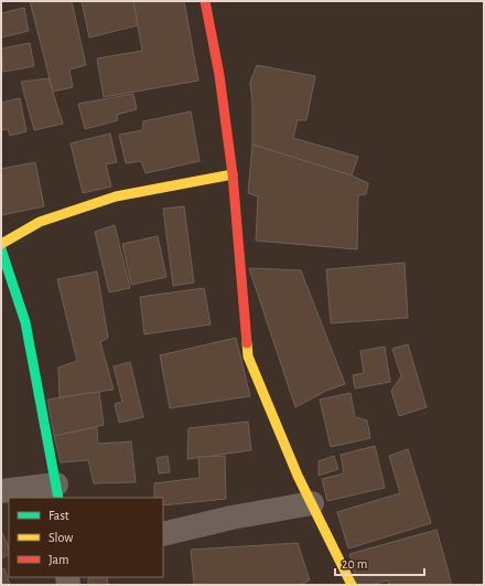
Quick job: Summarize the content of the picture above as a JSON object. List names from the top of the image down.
{
  "legend": ["Fast", "Slow", "Jam"],
  "scale_bar": "20 m"
}
